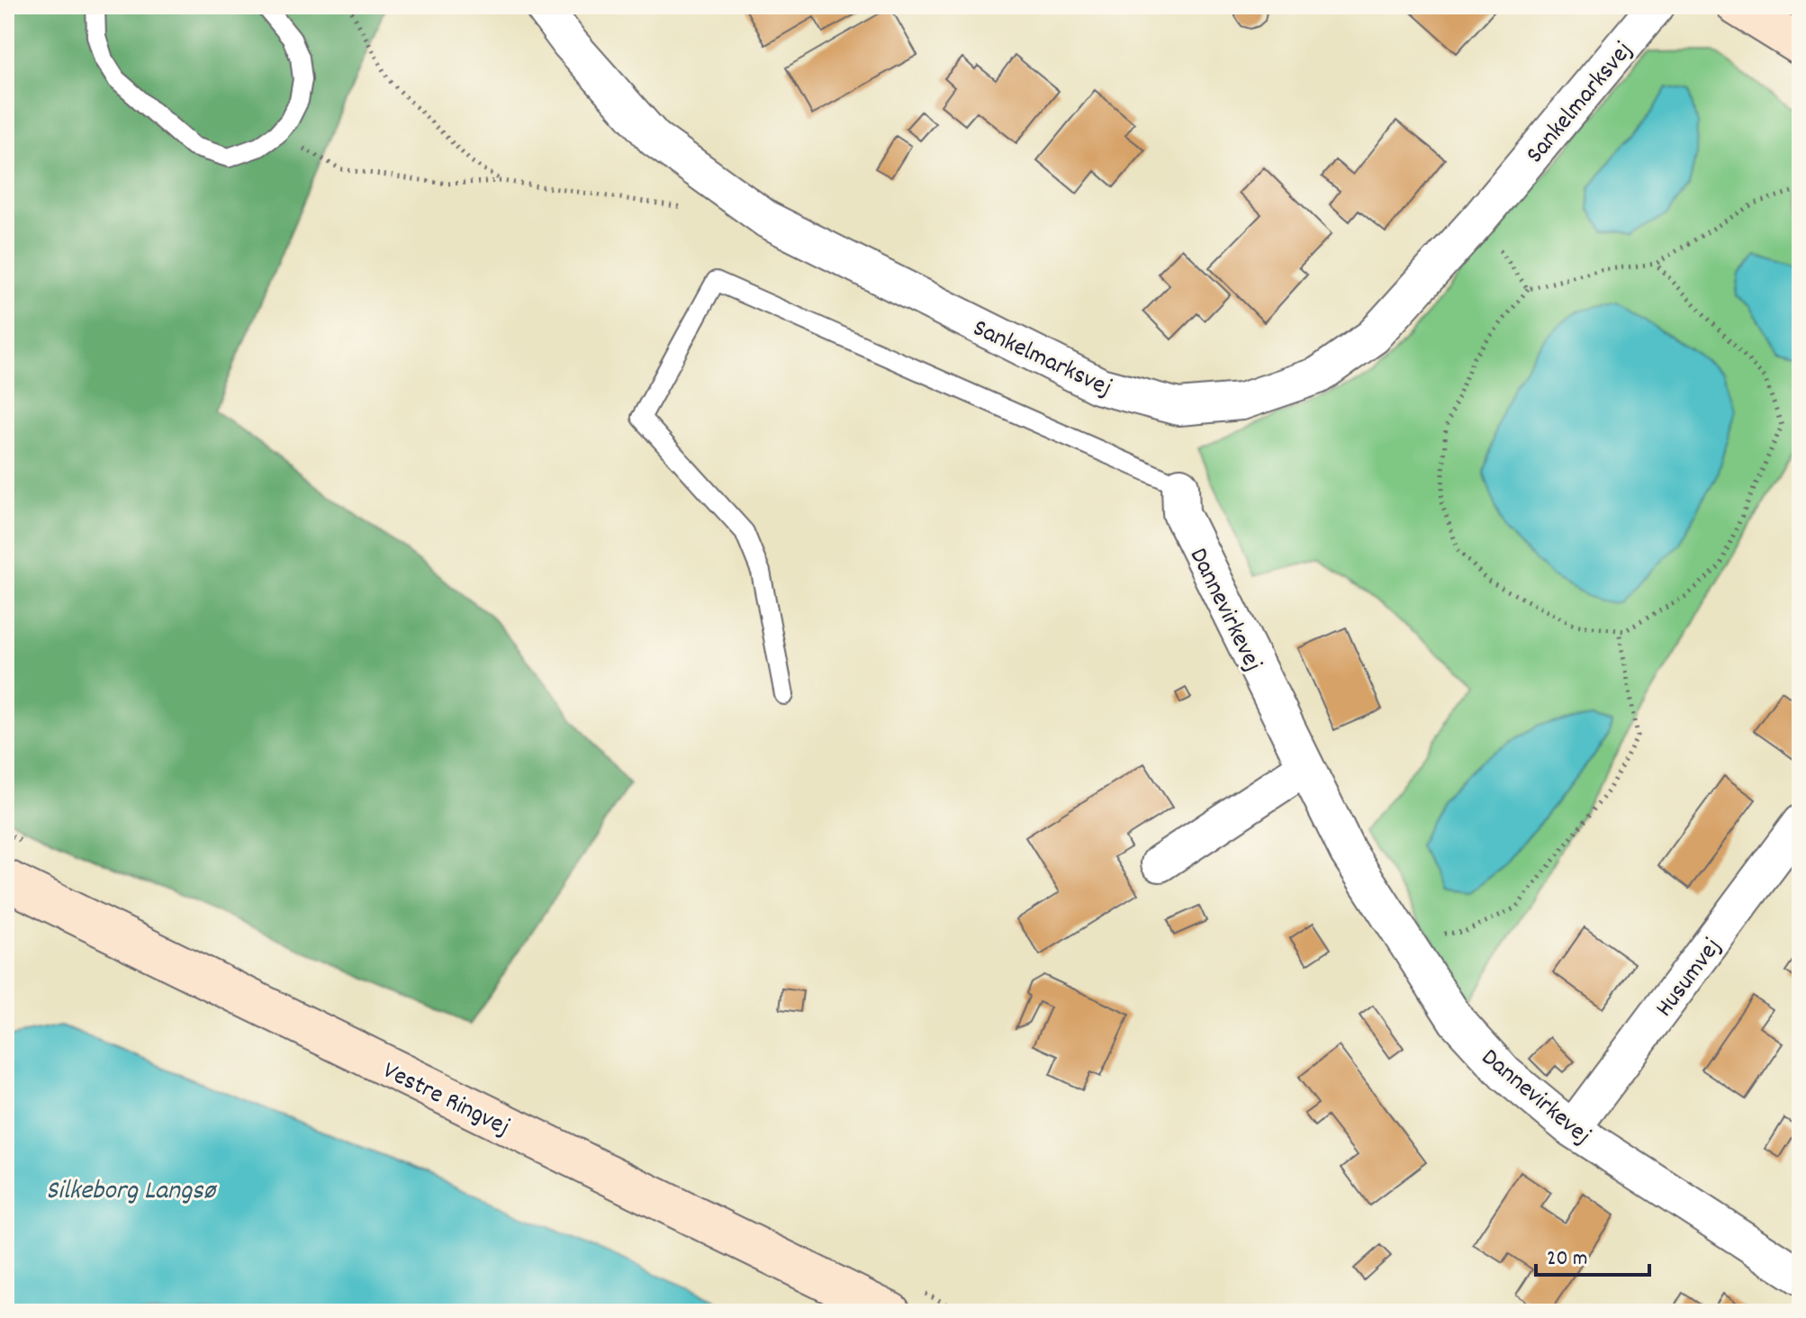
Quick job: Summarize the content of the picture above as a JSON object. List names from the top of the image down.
{
  "streets": {
    "main road": ["Vestre Ringvej"],
    "street": ["Sankelmarksvej", "Dannevirkevej", "Husumvej"]
  },
  "crossings": [
    ["Dannevirkevej", "Husumvej"]
  ],
  "water": ["Silkeborg Langsø"],
  "scale_bar": "20 m"
}
